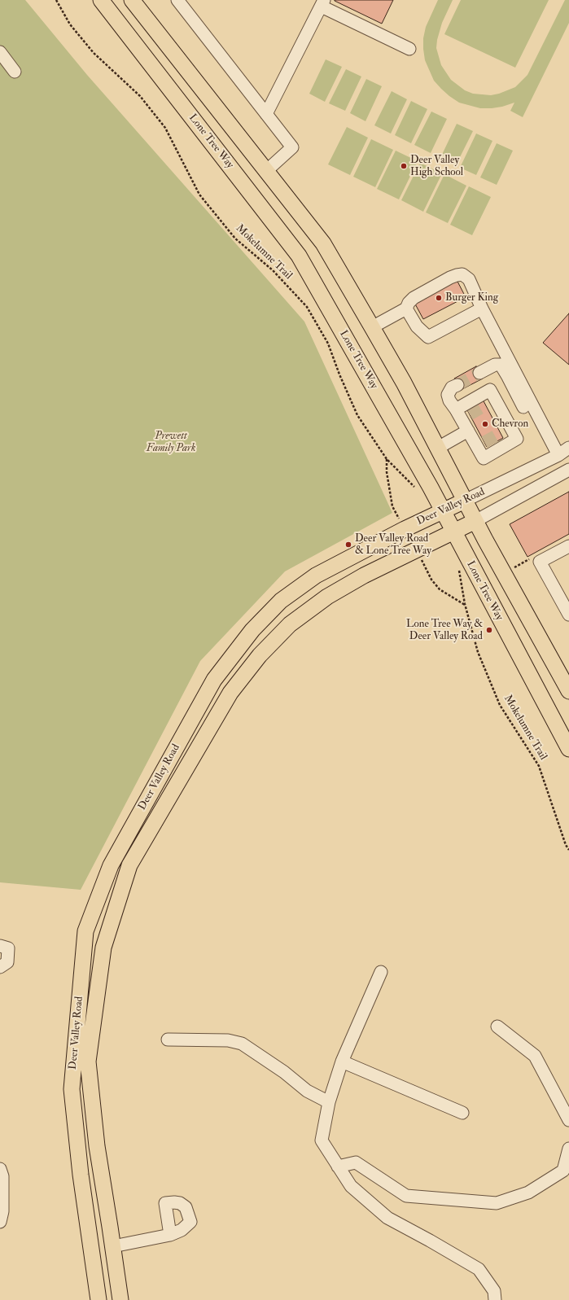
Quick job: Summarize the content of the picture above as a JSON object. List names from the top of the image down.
{
  "streets": {
    "main road": ["Lone Tree Way", "Deer Valley Road"],
    "path": ["Mokelumne Trail"]
  },
  "crossings": [
    ["Lone Tree Way", "Deer Valley Road"]
  ],
  "parks": ["Prewett Family Park"],
  "places": [
    "Deer Valley High School",
    "Burger King",
    "Chevron",
    "Deer Valley Road & Lone Tree Way",
    "Lone Tree Way & Deer Valley Road"
  ]
}
